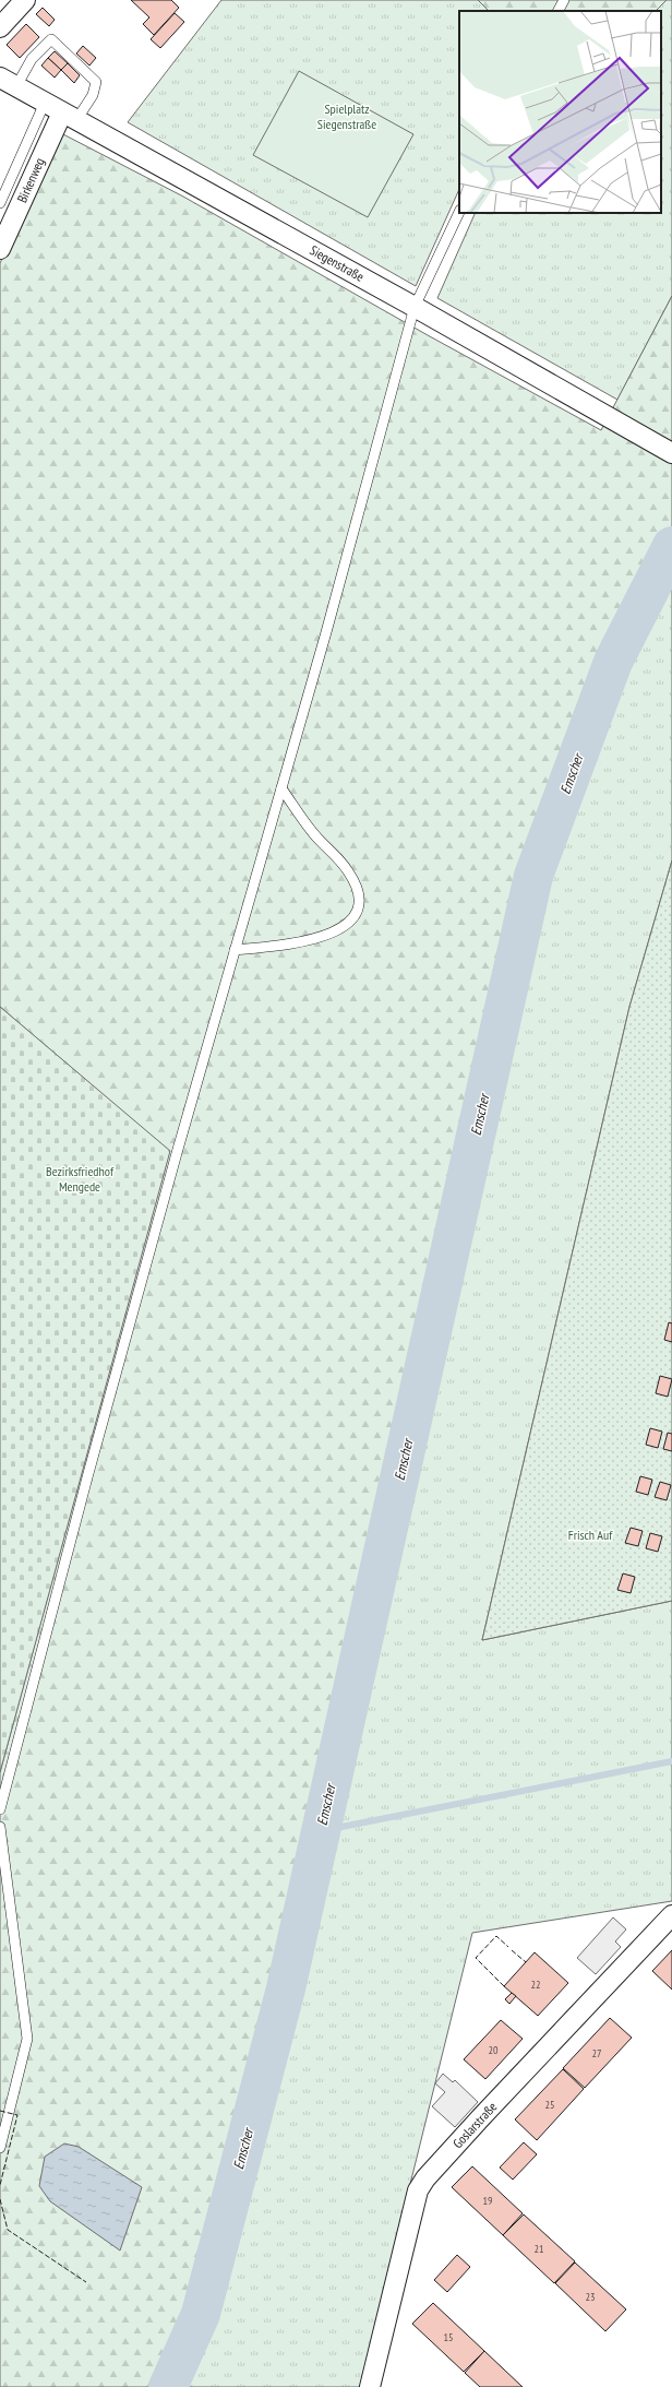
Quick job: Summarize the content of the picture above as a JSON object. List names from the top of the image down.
{
  "streets": {
    "street": ["Birkenweg", "Siegenstraße", "Goslarstraße"]
  },
  "crossings": [
    ["Birkenweg", "Siegenstraße"]
  ],
  "water": ["Emscher"],
  "parks": ["Spielplatz Siegenstraße", "Bezirksfriedhof Mengede", "Frisch Auf"],
  "house_numbers": [
    "22",
    "20",
    "27",
    "25",
    "19",
    "21",
    "23",
    "15"
  ]
}
